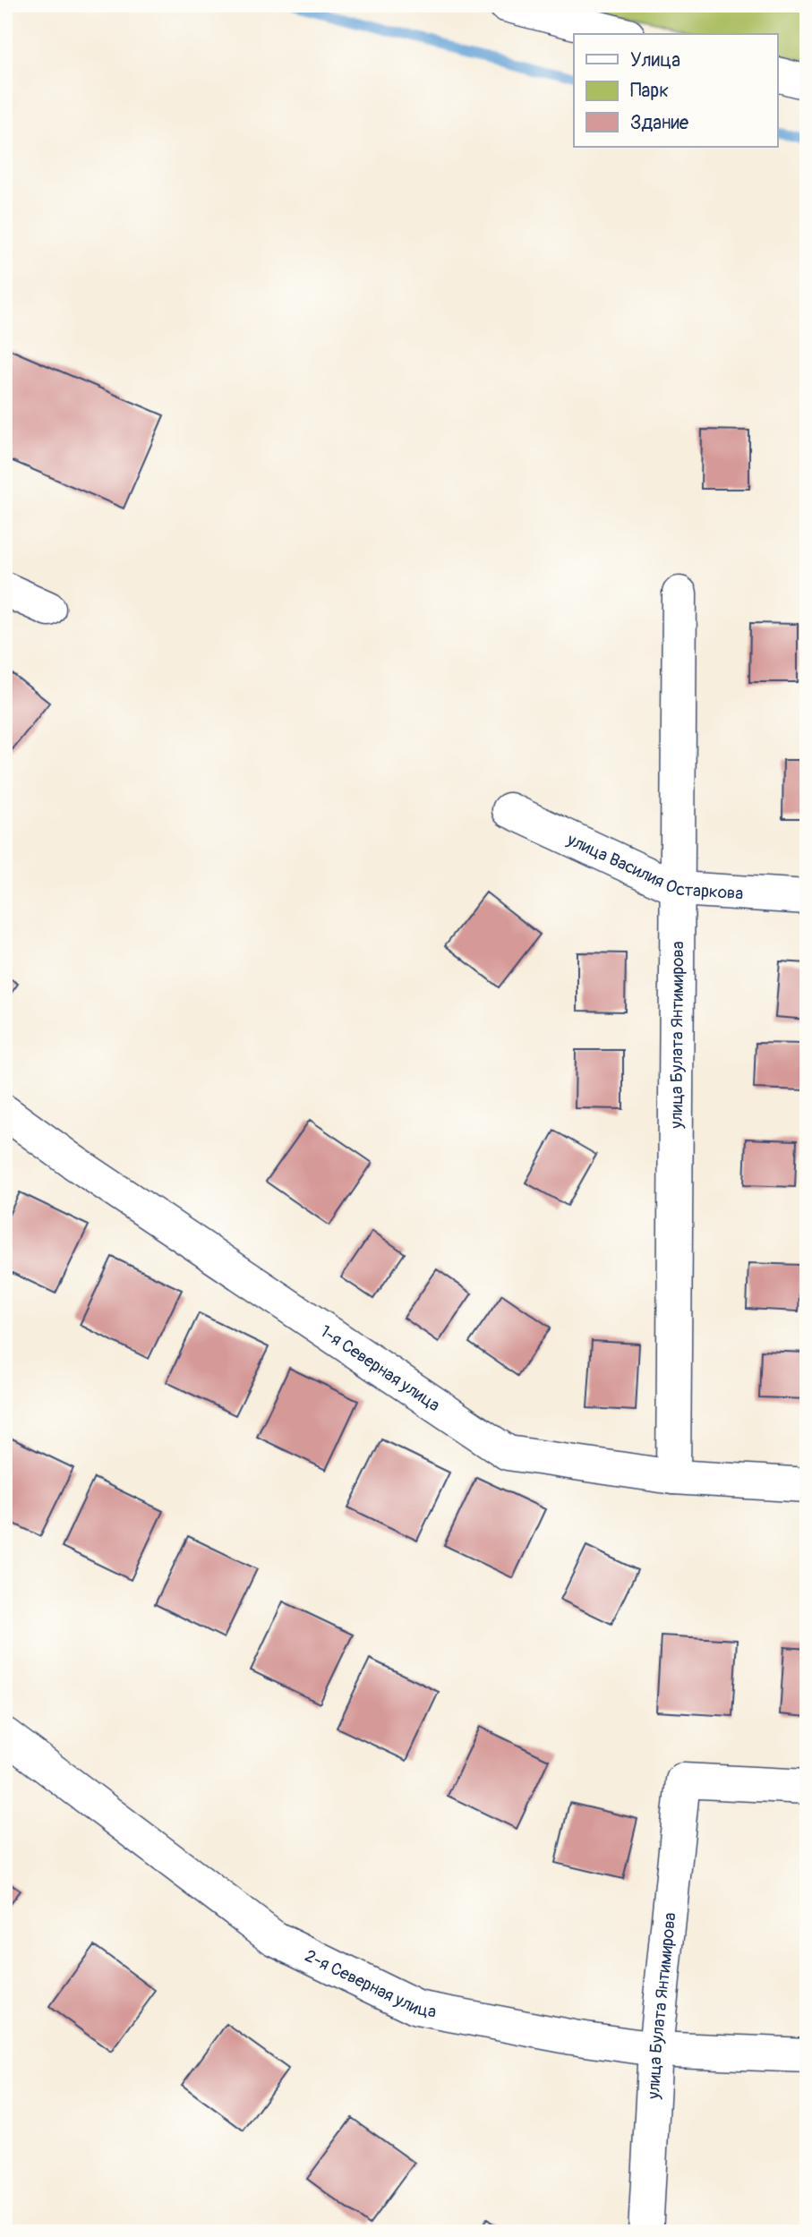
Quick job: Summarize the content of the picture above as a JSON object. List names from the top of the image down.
{
  "streets": {
    "street": [
      "улица Василия Остаркова",
      "улица Булата Янтимирова",
      "1-я Северная улица",
      "2-я Северная улица"
    ]
  },
  "crossings": [
    ["улица Василия Остаркова", "улица Булата Янтимирова"],
    ["улица Булата Янтимирова", "1-я Северная улица"],
    ["улица Булата Янтимирова", "2-я Северная улица"]
  ],
  "legend": ["Улица", "Парк", "Здание"]
}
